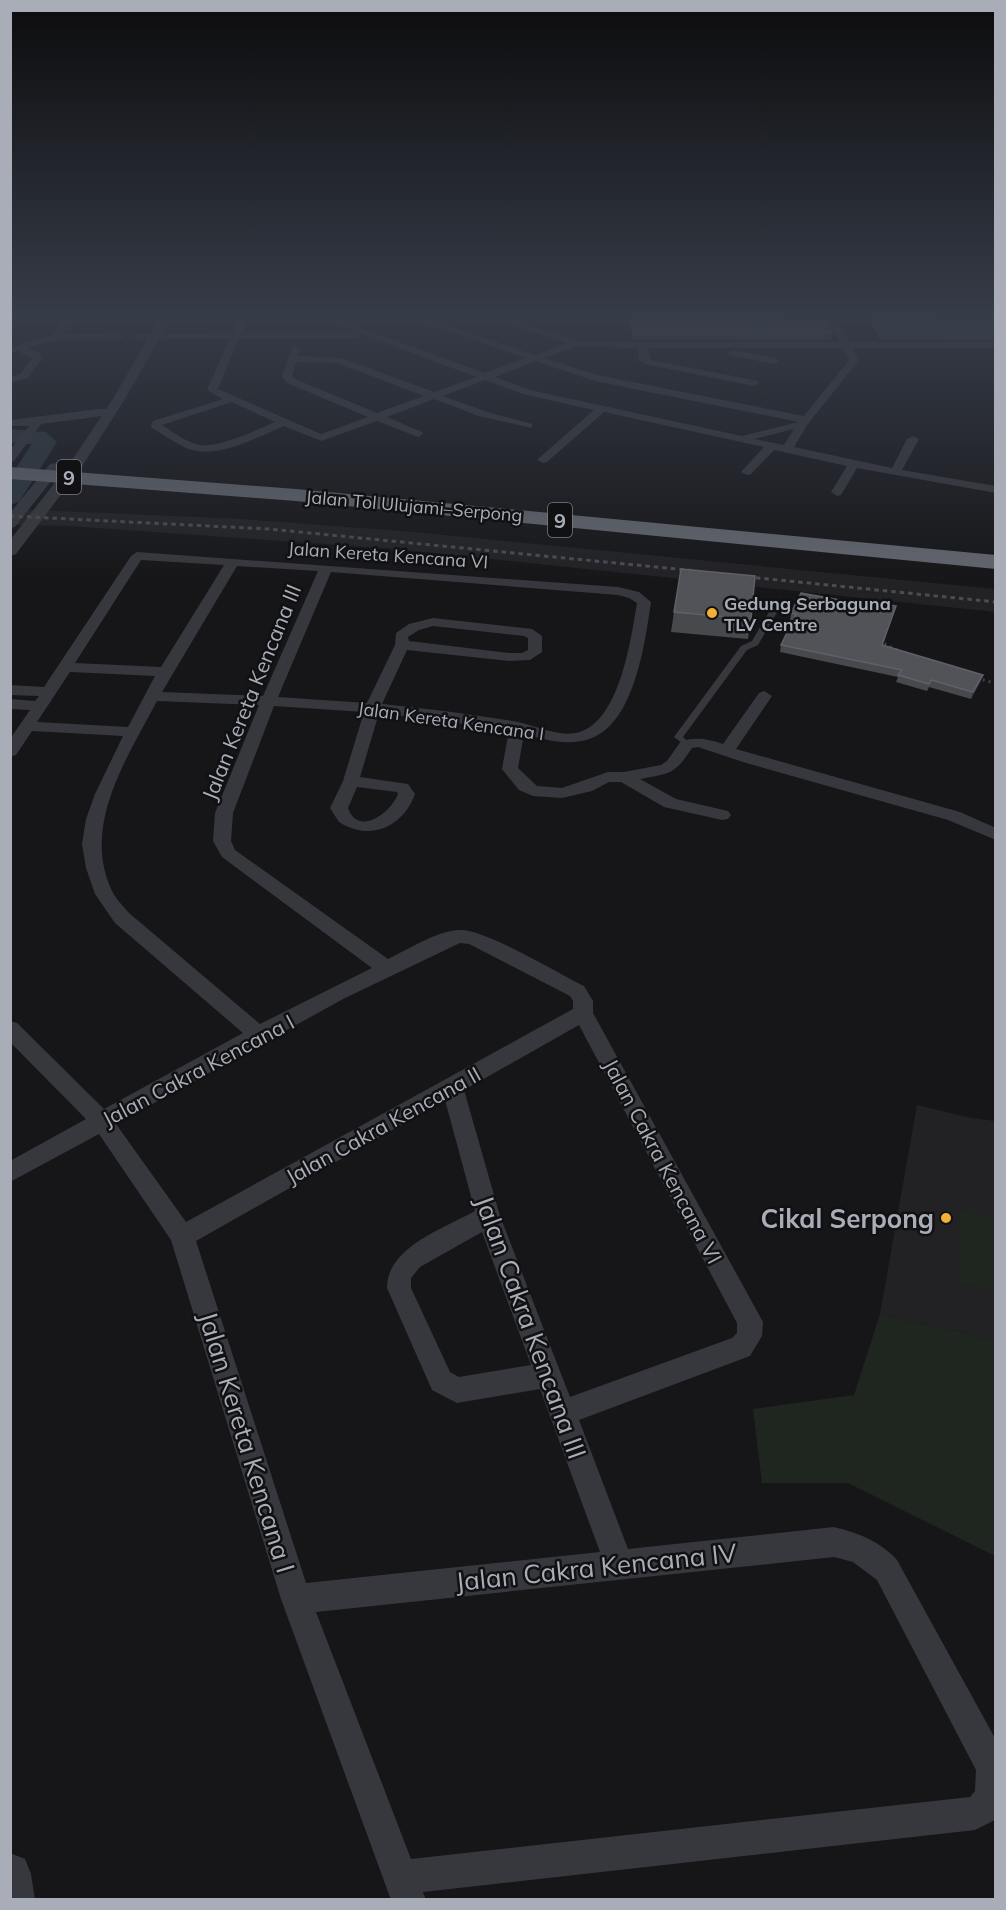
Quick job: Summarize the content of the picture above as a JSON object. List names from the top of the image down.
{
  "streets": {
    "highway": ["9", "Jalan Tol Ulujami–Serpong"],
    "street": [
      "Jalan Kereta Kencana VI",
      "Jalan Kereta Kencana III",
      "Jalan Kereta Kencana I",
      "Jalan Cakra Kencana I",
      "Jalan Cakra Kencana II",
      "Jalan Cakra Kencana VI",
      "Jalan Cakra Kencana III",
      "Jalan Cakra Kencana IV"
    ]
  },
  "crossings": [
    ["Jalan Kereta Kencana VI", "Jalan Kereta Kencana III"],
    ["Jalan Kereta Kencana VI", "Jalan Kereta Kencana I"],
    ["Jalan Kereta Kencana III", "Jalan Kereta Kencana I"],
    ["Jalan Kereta Kencana III", "Jalan Cakra Kencana I"],
    ["Jalan Kereta Kencana III", "Jalan Cakra Kencana VI"],
    ["Jalan Kereta Kencana I", "Jalan Cakra Kencana I"],
    ["Jalan Kereta Kencana I", "Jalan Cakra Kencana II"],
    ["Jalan Kereta Kencana I", "Jalan Cakra Kencana IV"],
    ["Jalan Cakra Kencana I", "Jalan Cakra Kencana VI"],
    ["Jalan Cakra Kencana II", "Jalan Cakra Kencana VI"],
    ["Jalan Cakra Kencana II", "Jalan Cakra Kencana III"],
    ["Jalan Cakra Kencana VI", "Jalan Cakra Kencana III"],
    ["Jalan Cakra Kencana III", "Jalan Cakra Kencana IV"]
  ],
  "places": ["Gedung Serbaguna TLV Centre", "Cikal Serpong"]
}
